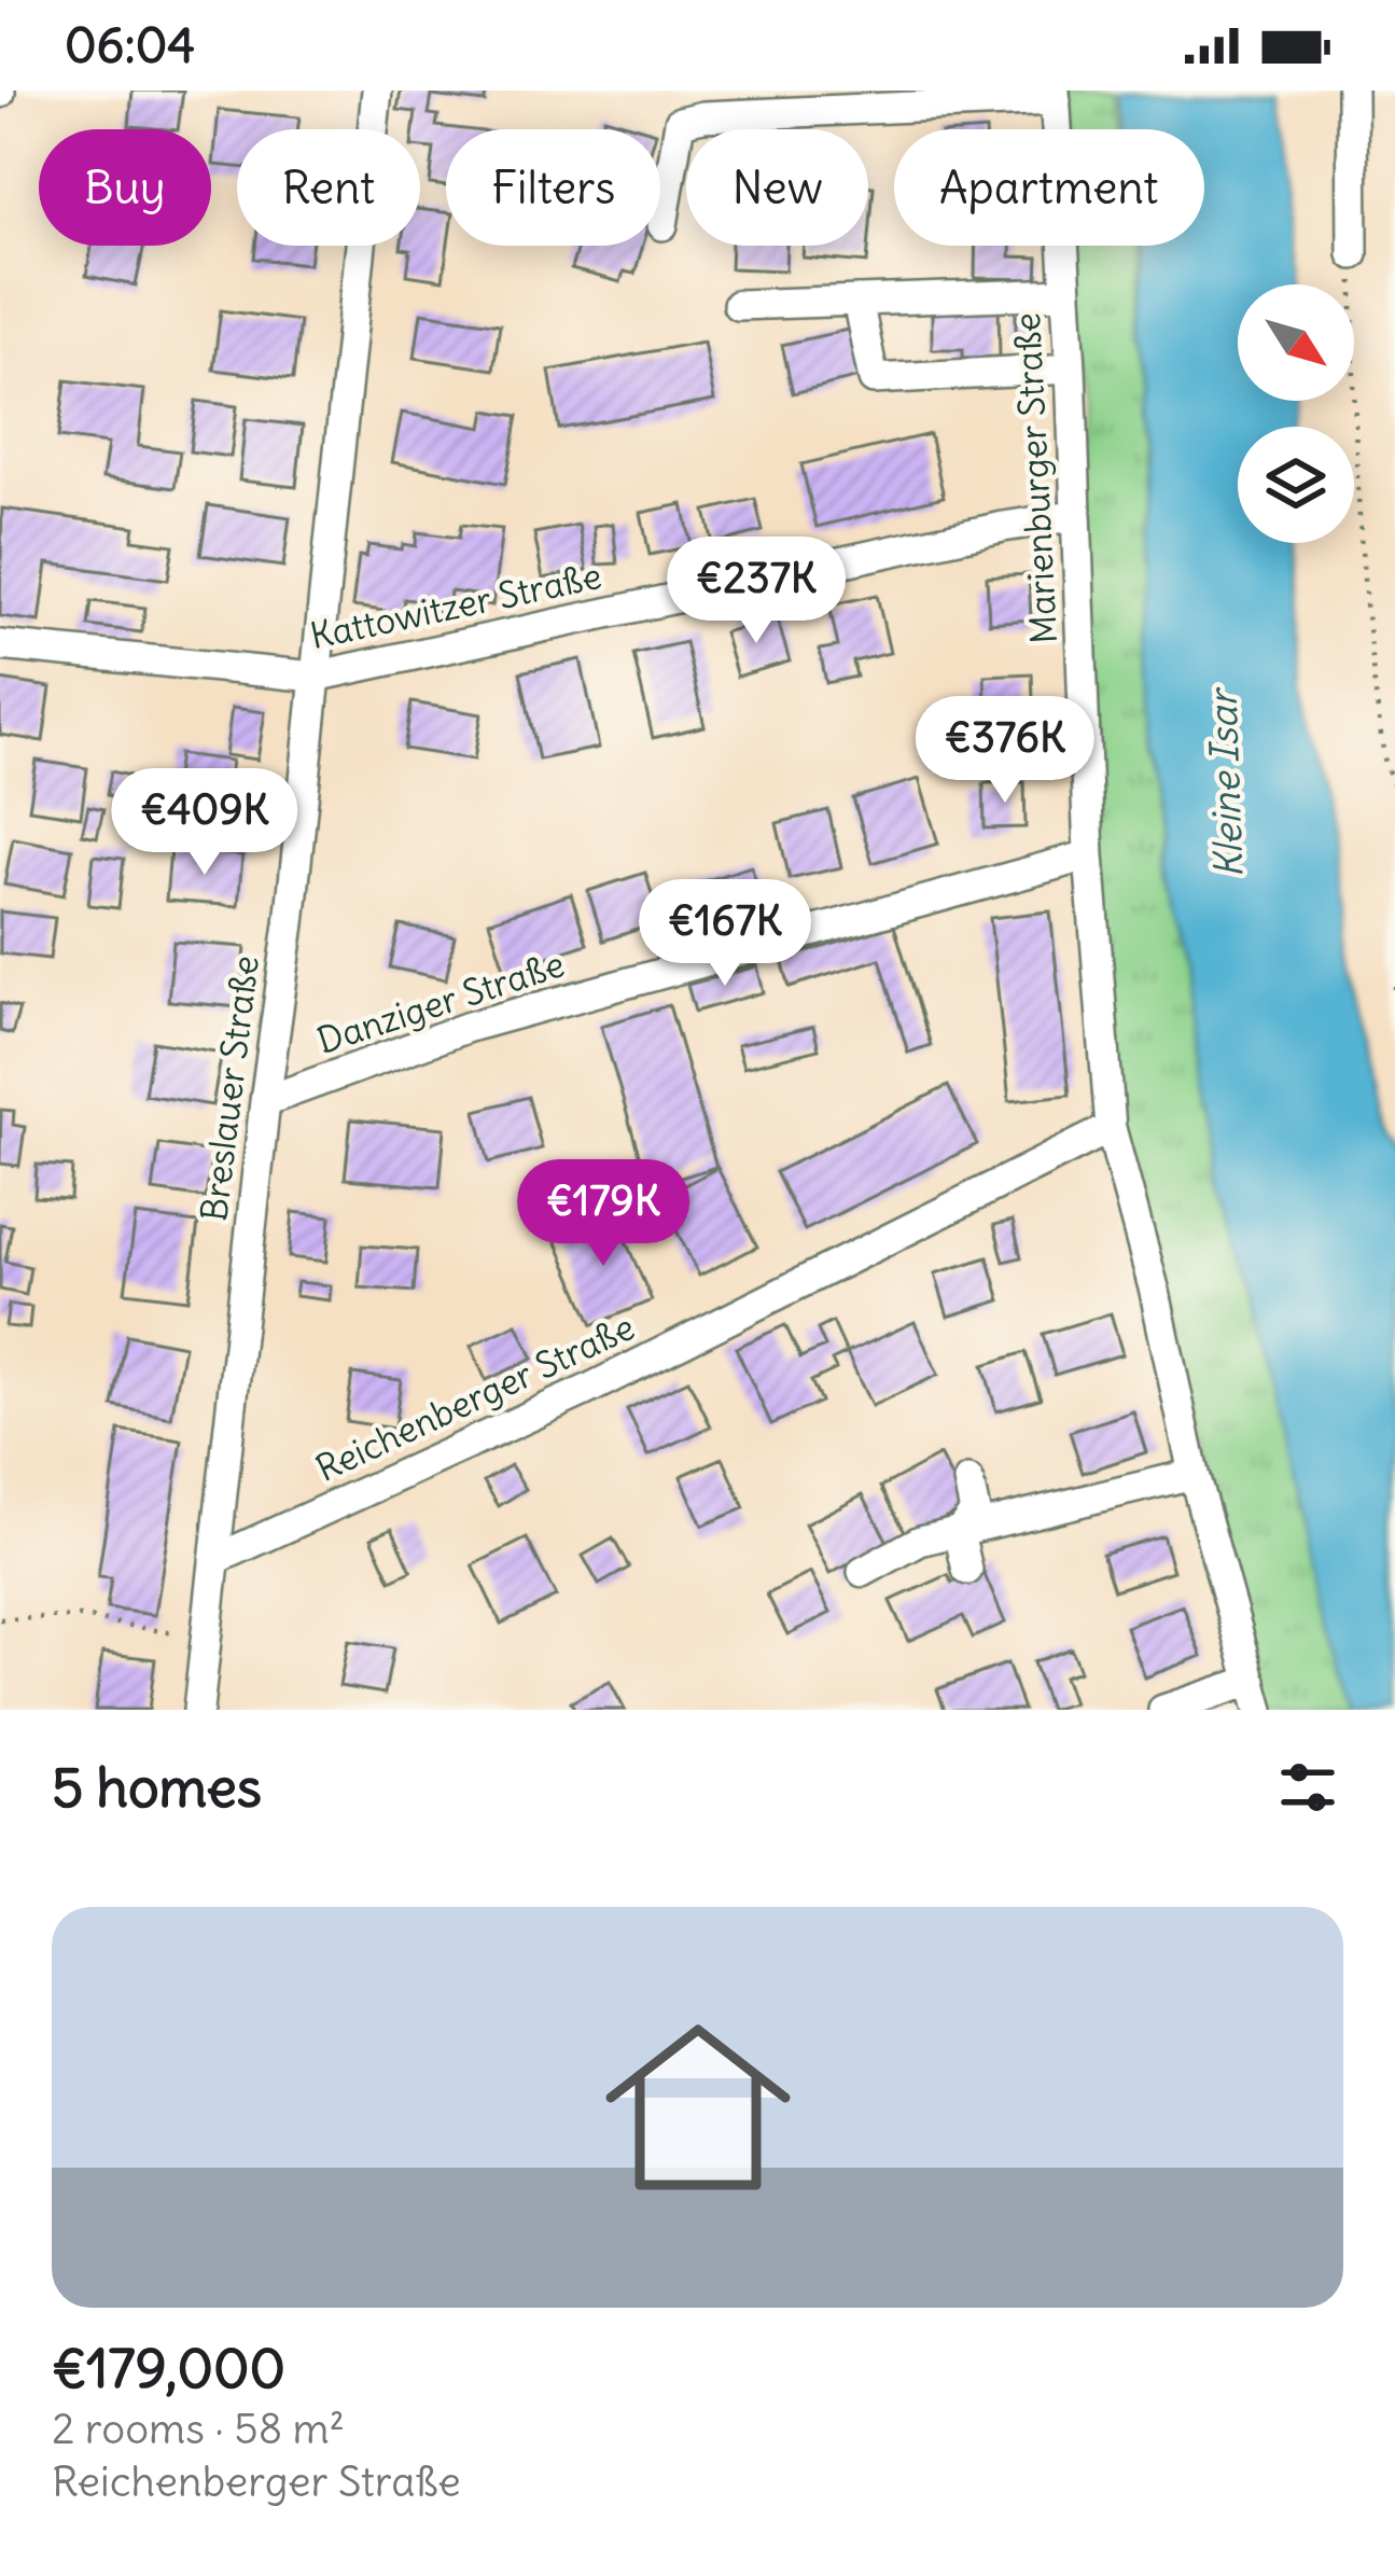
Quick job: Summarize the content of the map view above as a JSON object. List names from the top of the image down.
{
  "streets": {
    "street": [
      "Marienburger Straße",
      "Kattowitzer Straße",
      "Danziger Straße",
      "Breslauer Straße",
      "Reichenberger Straße"
    ]
  },
  "crossings": [
    ["Marienburger Straße", "Kattowitzer Straße"],
    ["Marienburger Straße", "Danziger Straße"],
    ["Marienburger Straße", "Reichenberger Straße"],
    ["Kattowitzer Straße", "Breslauer Straße"],
    ["Danziger Straße", "Breslauer Straße"],
    ["Breslauer Straße", "Reichenberger Straße"]
  ],
  "water": ["Kleine Isar"],
  "north": "bottom right",
  "page": {
    "status": "06:04",
    "chip": [
      "Buy",
      "Rent",
      "Filters",
      "New",
      "Apartment"
    ],
    "price": [
      "€237K",
      "€376K",
      "€409K",
      "€167K",
      "€179K"
    ],
    "heading": "5 homes",
    "list": [
      {
        "name": "€179,000",
        "note": "2 rooms · 58 m² · Reichenberger Straße"
      }
    ]
  }
}
